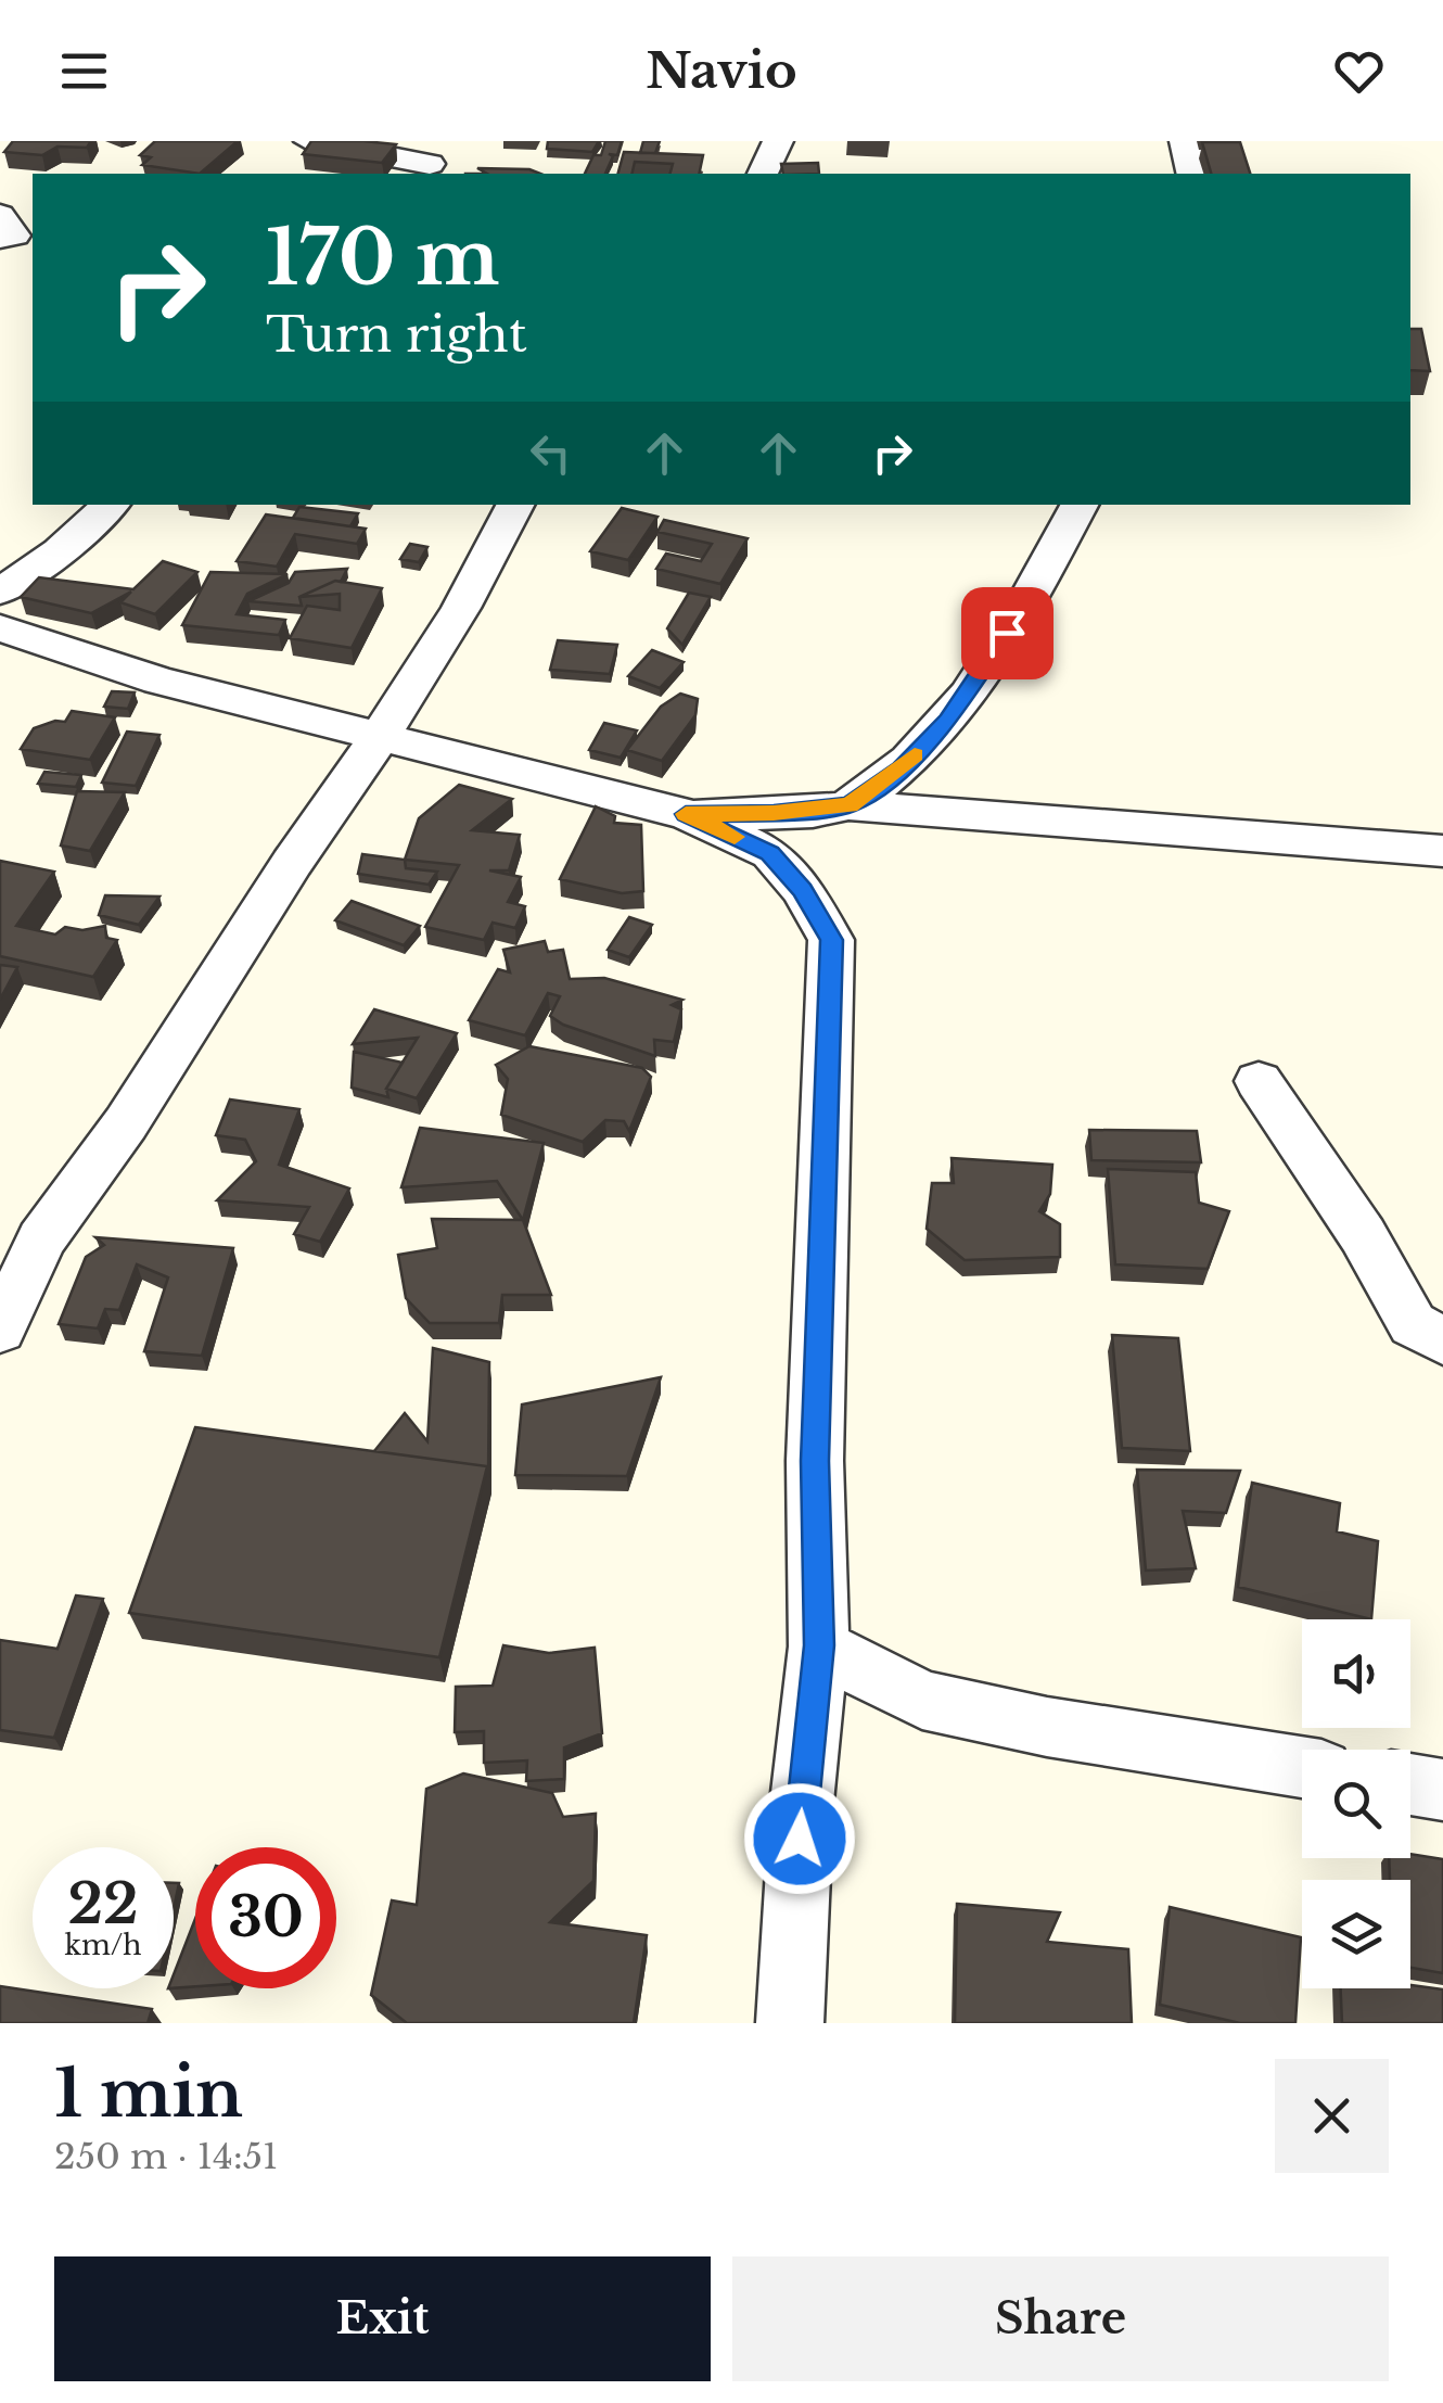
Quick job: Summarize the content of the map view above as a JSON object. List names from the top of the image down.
{
  "page": {
    "header": "Navio",
    "turn": ["170 m", "Turn right"],
    "speed": "22 km/h",
    "limit": "30",
    "heading": ["1 min", "250 m · 14:51"],
    "buttons": ["Exit", "Share"]
  }
}
